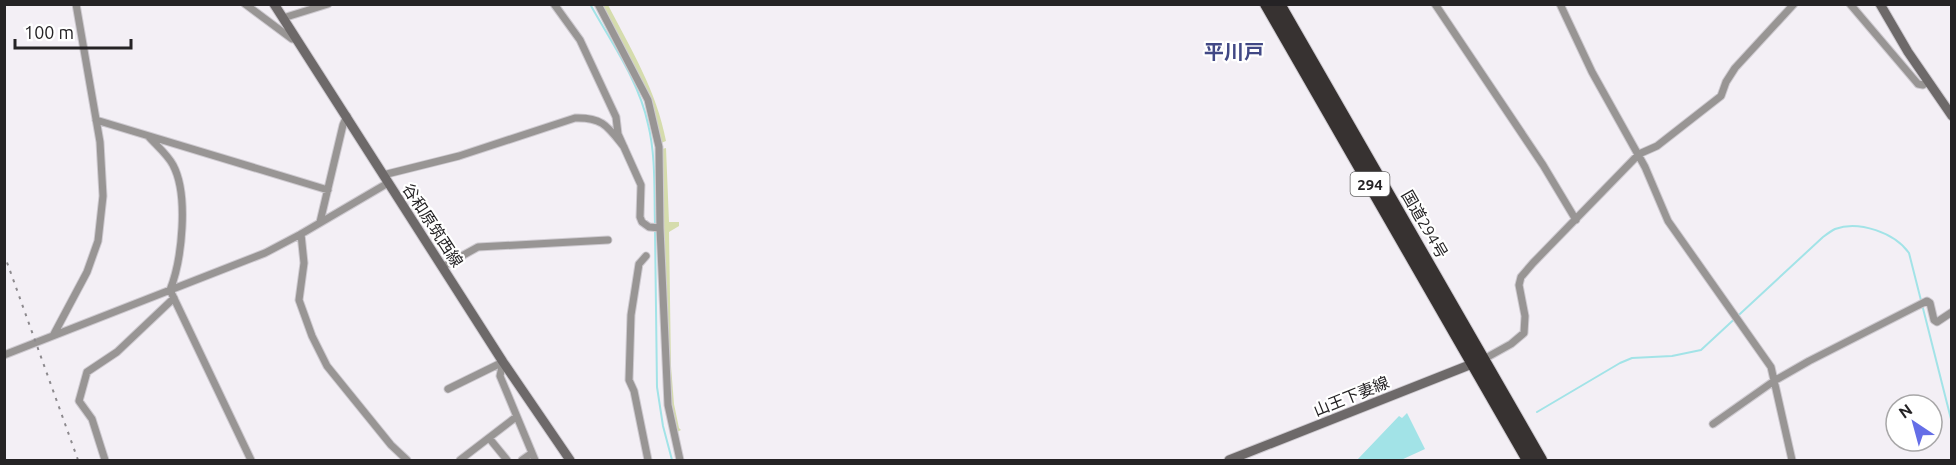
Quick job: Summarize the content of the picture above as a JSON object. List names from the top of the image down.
{
  "streets": {
    "highway": ["294", "国道294号"],
    "main road": ["谷和原筑西線", "山王下妻線"]
  },
  "crossings": [
    ["国道294号", "山王下妻線"]
  ],
  "districts": ["平川戸"],
  "scale_bar": "100 m",
  "north": "top left"
}
